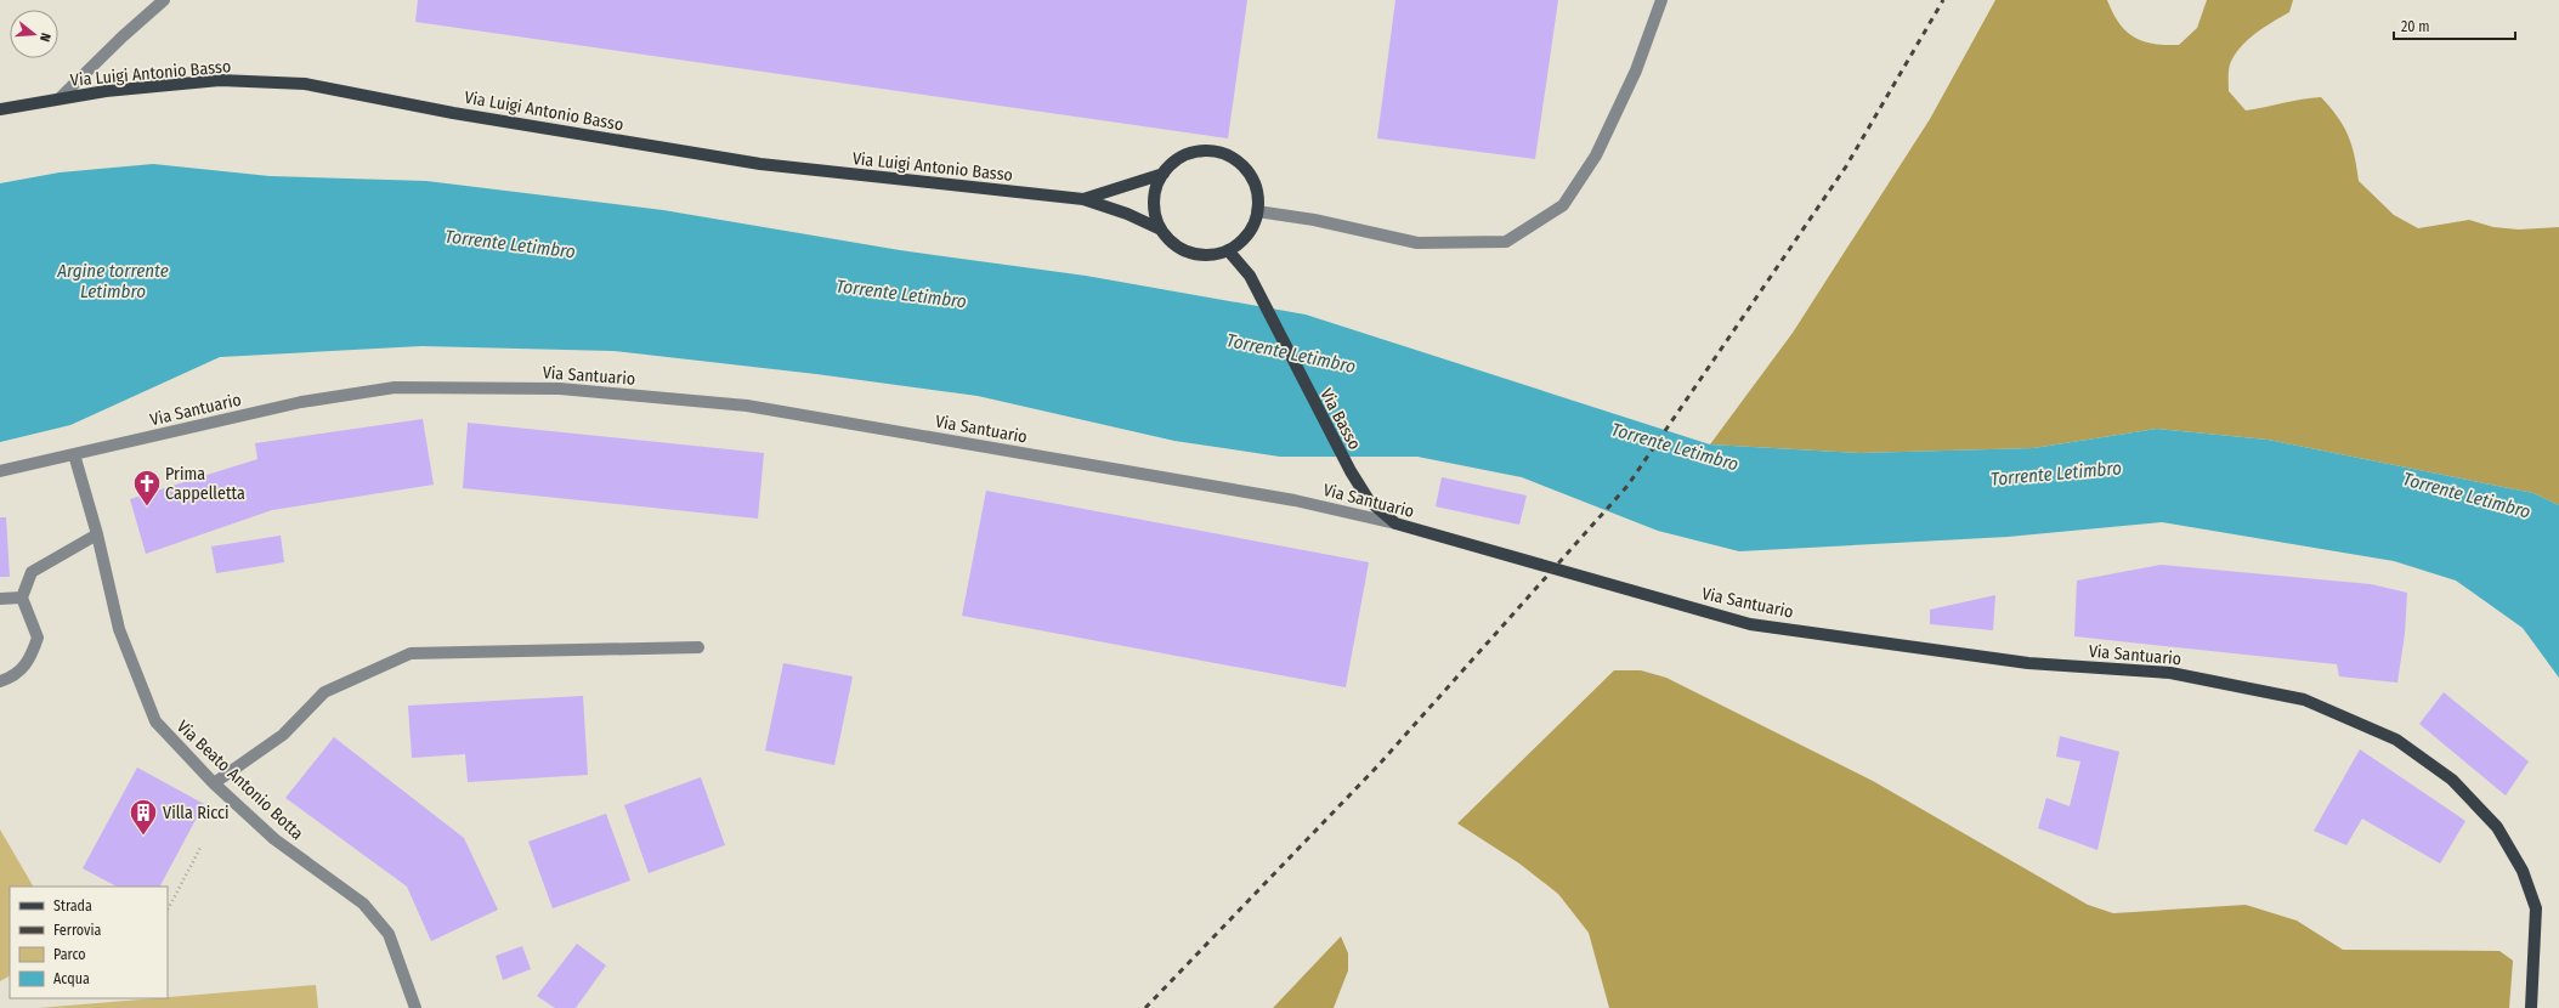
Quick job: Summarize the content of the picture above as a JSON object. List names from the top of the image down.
{
  "streets": {
    "main road": ["Via Luigi Antonio Basso", "Via Santuario", "Via Basso"],
    "street": ["Via Beato Antonio Botta"]
  },
  "crossings": [
    ["Via Luigi Antonio Basso", "Via Basso"],
    ["Via Santuario", "Via Basso"],
    ["Via Santuario", "Via Beato Antonio Botta"]
  ],
  "water": ["Torrente Letimbro", "Argine torrente Letimbro"],
  "places": {
    "church": ["Prima Cappelletta"],
    "building": ["Villa Ricci"]
  },
  "legend": [
    "Strada",
    "Ferrovia",
    "Parco",
    "Acqua"
  ],
  "scale_bar": "20 m",
  "north": "right"
}
